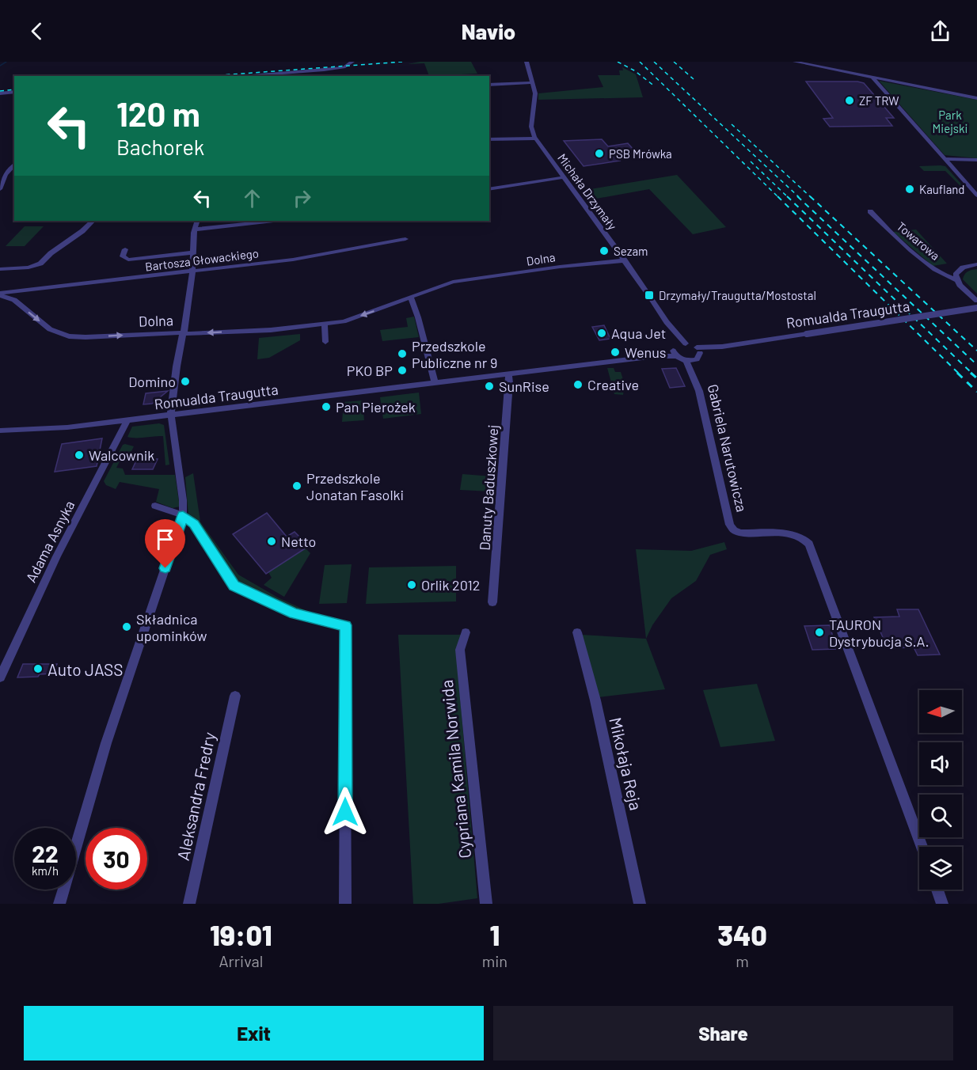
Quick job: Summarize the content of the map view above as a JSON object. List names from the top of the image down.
{
  "streets": {
    "street": [
      "Michała Drzymały",
      "Towarowa",
      "Dolna",
      "Bartosza Głowackiego",
      "Romualda Traugutta",
      "Gabriela Narutowicza",
      "Danuty Baduszkowej",
      "Adama Asnyka",
      "Mikołaja Reja",
      "Cypriana Kamila Norwida",
      "Aleksandra Fredry"
    ]
  },
  "crossings": [
    ["Michała Drzymały", "Dolna"],
    ["Dolna", "Bartosza Głowackiego"],
    ["Romualda Traugutta", "Danuty Baduszkowej"],
    ["Romualda Traugutta", "Adama Asnyka"]
  ],
  "parks": ["Park Miejski"],
  "places": {
    "other": [
      "ZF TRW",
      "PSB Mrówka",
      "Kaufland",
      "Sezam",
      "Aqua Jet",
      "Wenus",
      "Przedszkole Publiczne nr 9",
      "PKO BP",
      "Domino",
      "Creative",
      "SunRise",
      "Pan Pierożek",
      "Walcownik",
      "Przedszkole Jonatan Fasolki",
      "Netto",
      "Orlik 2012",
      "Składnica upominków",
      "TAURON Dystrybucja S.A.",
      "Auto JASS"
    ],
    "transit": ["Drzymały/Traugutta/Mostostal"]
  },
  "north": "left",
  "page": {
    "header": "Navio",
    "turn": ["120 m", "Bachorek"],
    "speed": "22 km/h",
    "limit": "30",
    "eta": [
      "19:01",
      "Arrival",
      "1",
      "min",
      "340",
      "m"
    ],
    "buttons": ["Exit", "Share"]
  }
}
